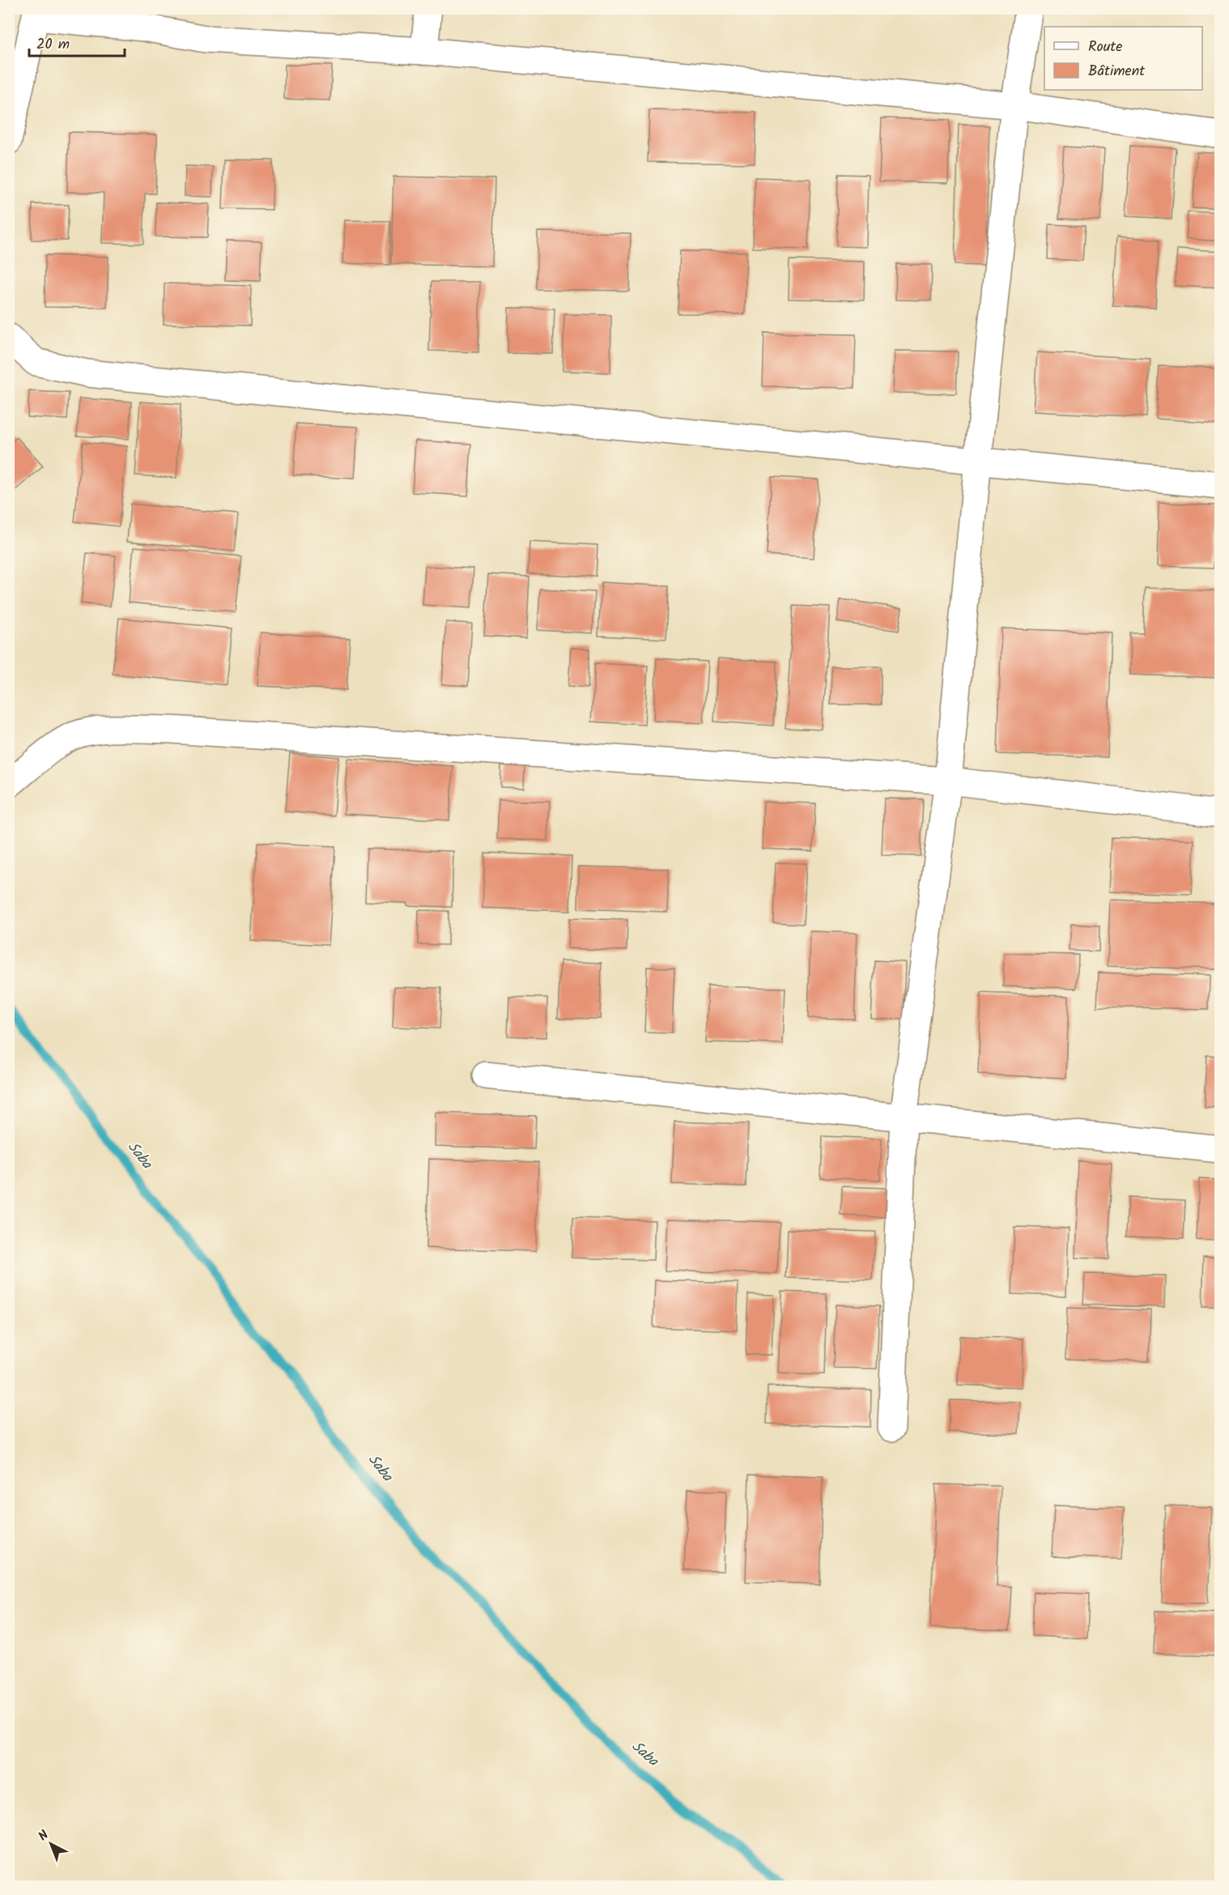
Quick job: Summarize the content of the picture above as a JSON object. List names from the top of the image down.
{
  "water": ["Saba"],
  "legend": ["Route", "Bâtiment"],
  "scale_bar": "20 m",
  "north": "top left"
}
